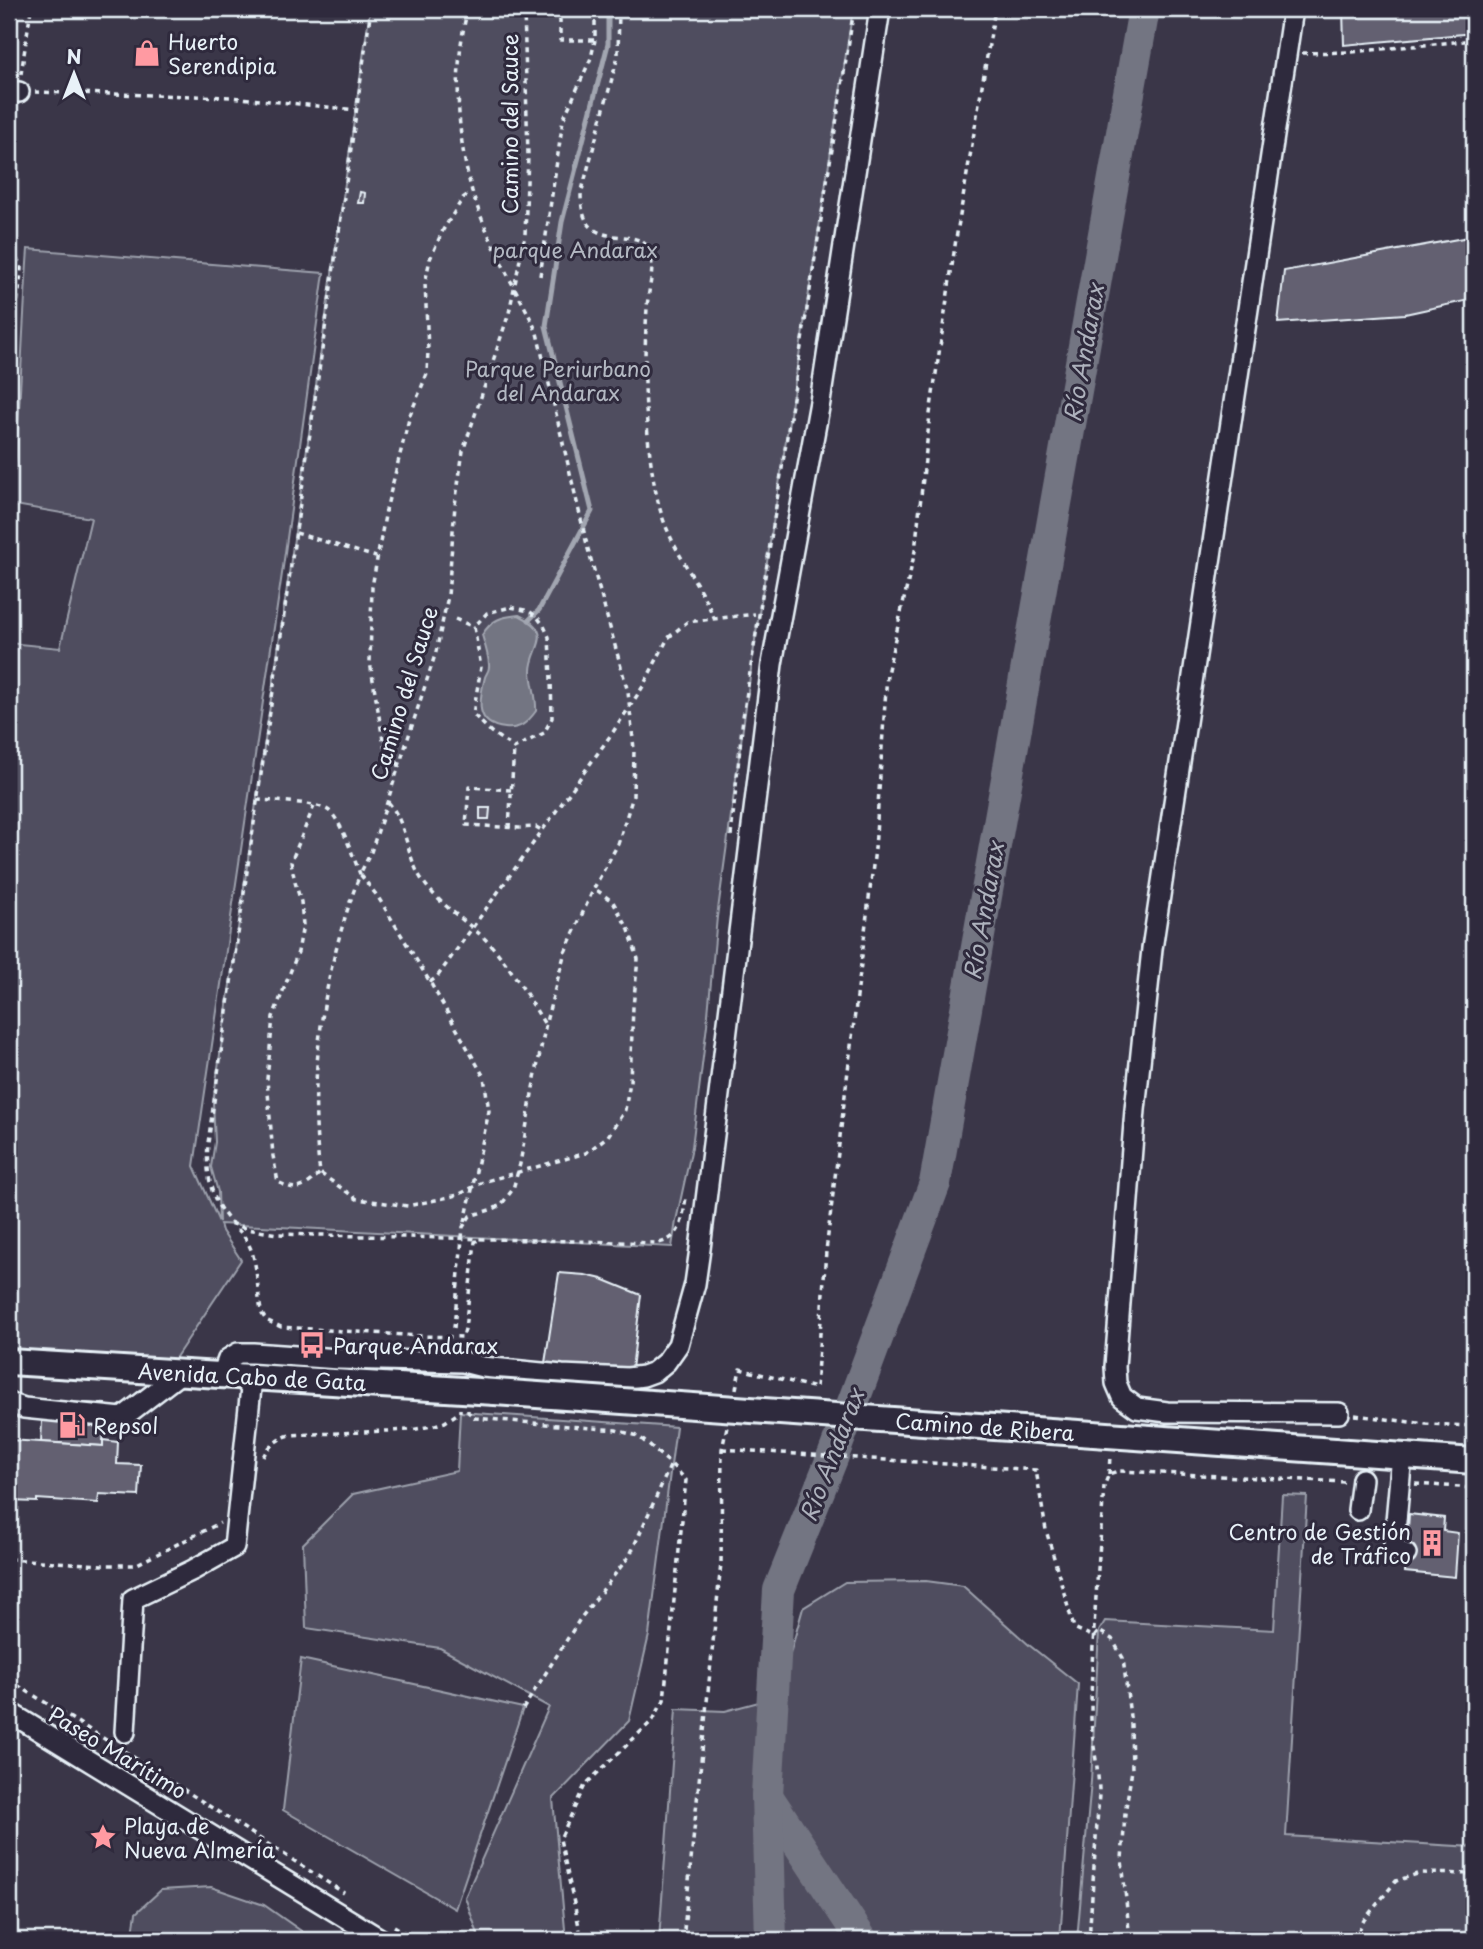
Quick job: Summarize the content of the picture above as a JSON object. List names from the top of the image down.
{
  "streets": {
    "main road": ["Avenida Cabo de Gata", "Camino de Ribera"],
    "street": ["Paseo Marítimo"],
    "path": ["Camino del Sauce"]
  },
  "crossings": [
    ["Avenida Cabo de Gata", "Camino de Ribera"]
  ],
  "water": ["Río Andarax"],
  "parks": ["parque Andarax", "Parque Periurbano del Andarax"],
  "places": {
    "shop": ["Huerto Serendipia"],
    "bus stop": ["Parque Andarax"],
    "fuel station": ["Repsol"],
    "building": ["Centro de Gestión de Tráfico"],
    "place": ["Playa de Nueva Almería"]
  },
  "north": "top"
}
